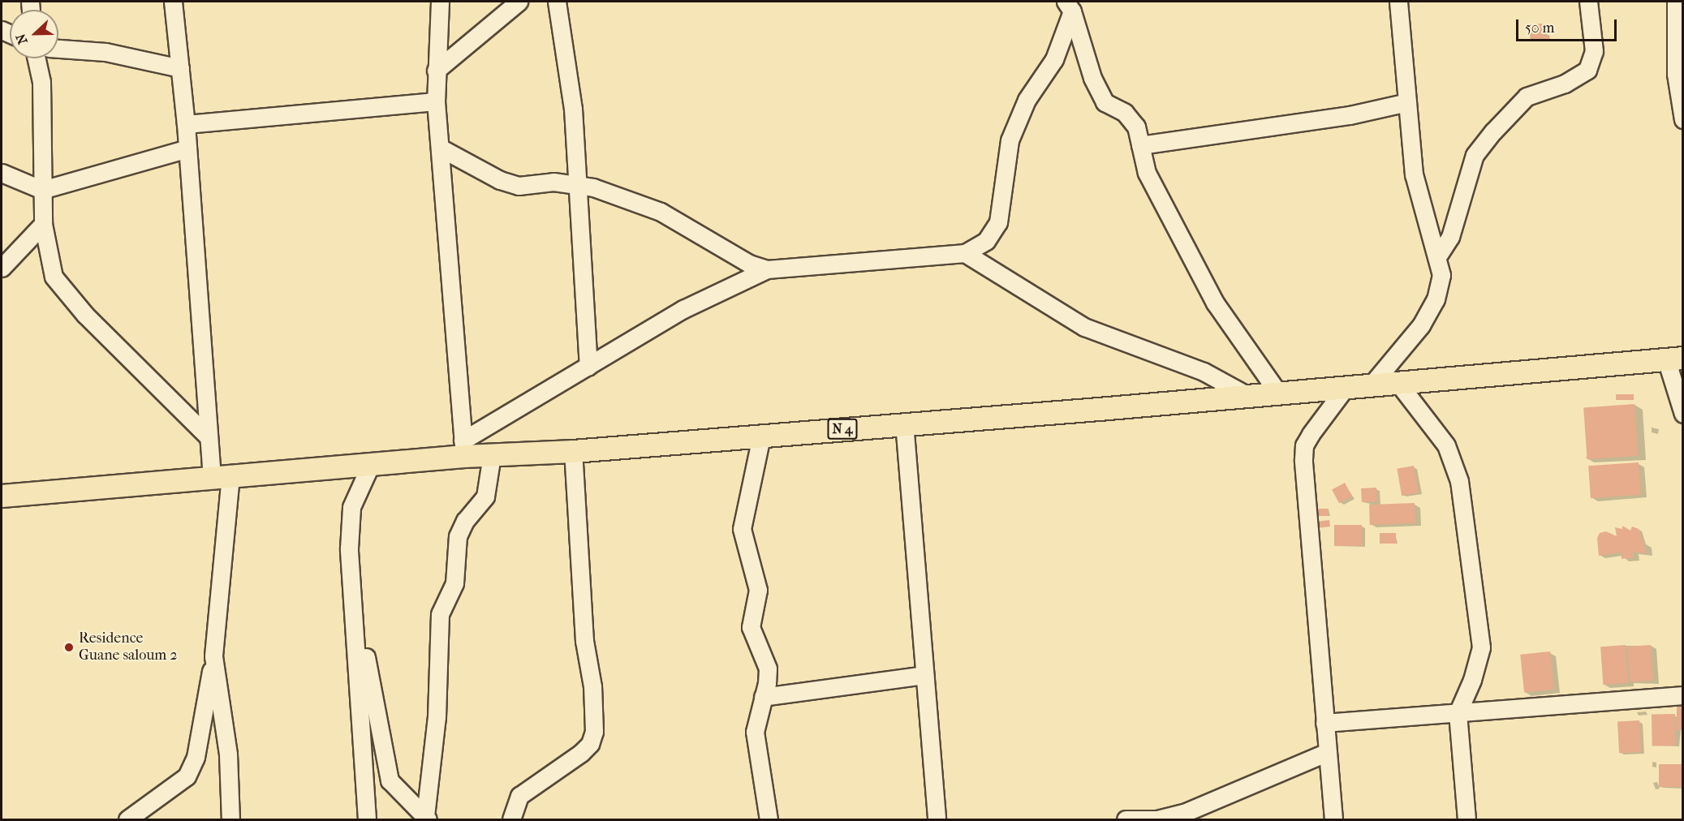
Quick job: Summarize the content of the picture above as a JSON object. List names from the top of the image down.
{
  "streets": {
    "main road": ["N 4"]
  },
  "places": ["Residence Guane saloum 2"],
  "scale_bar": "50 m",
  "north": "left"
}
